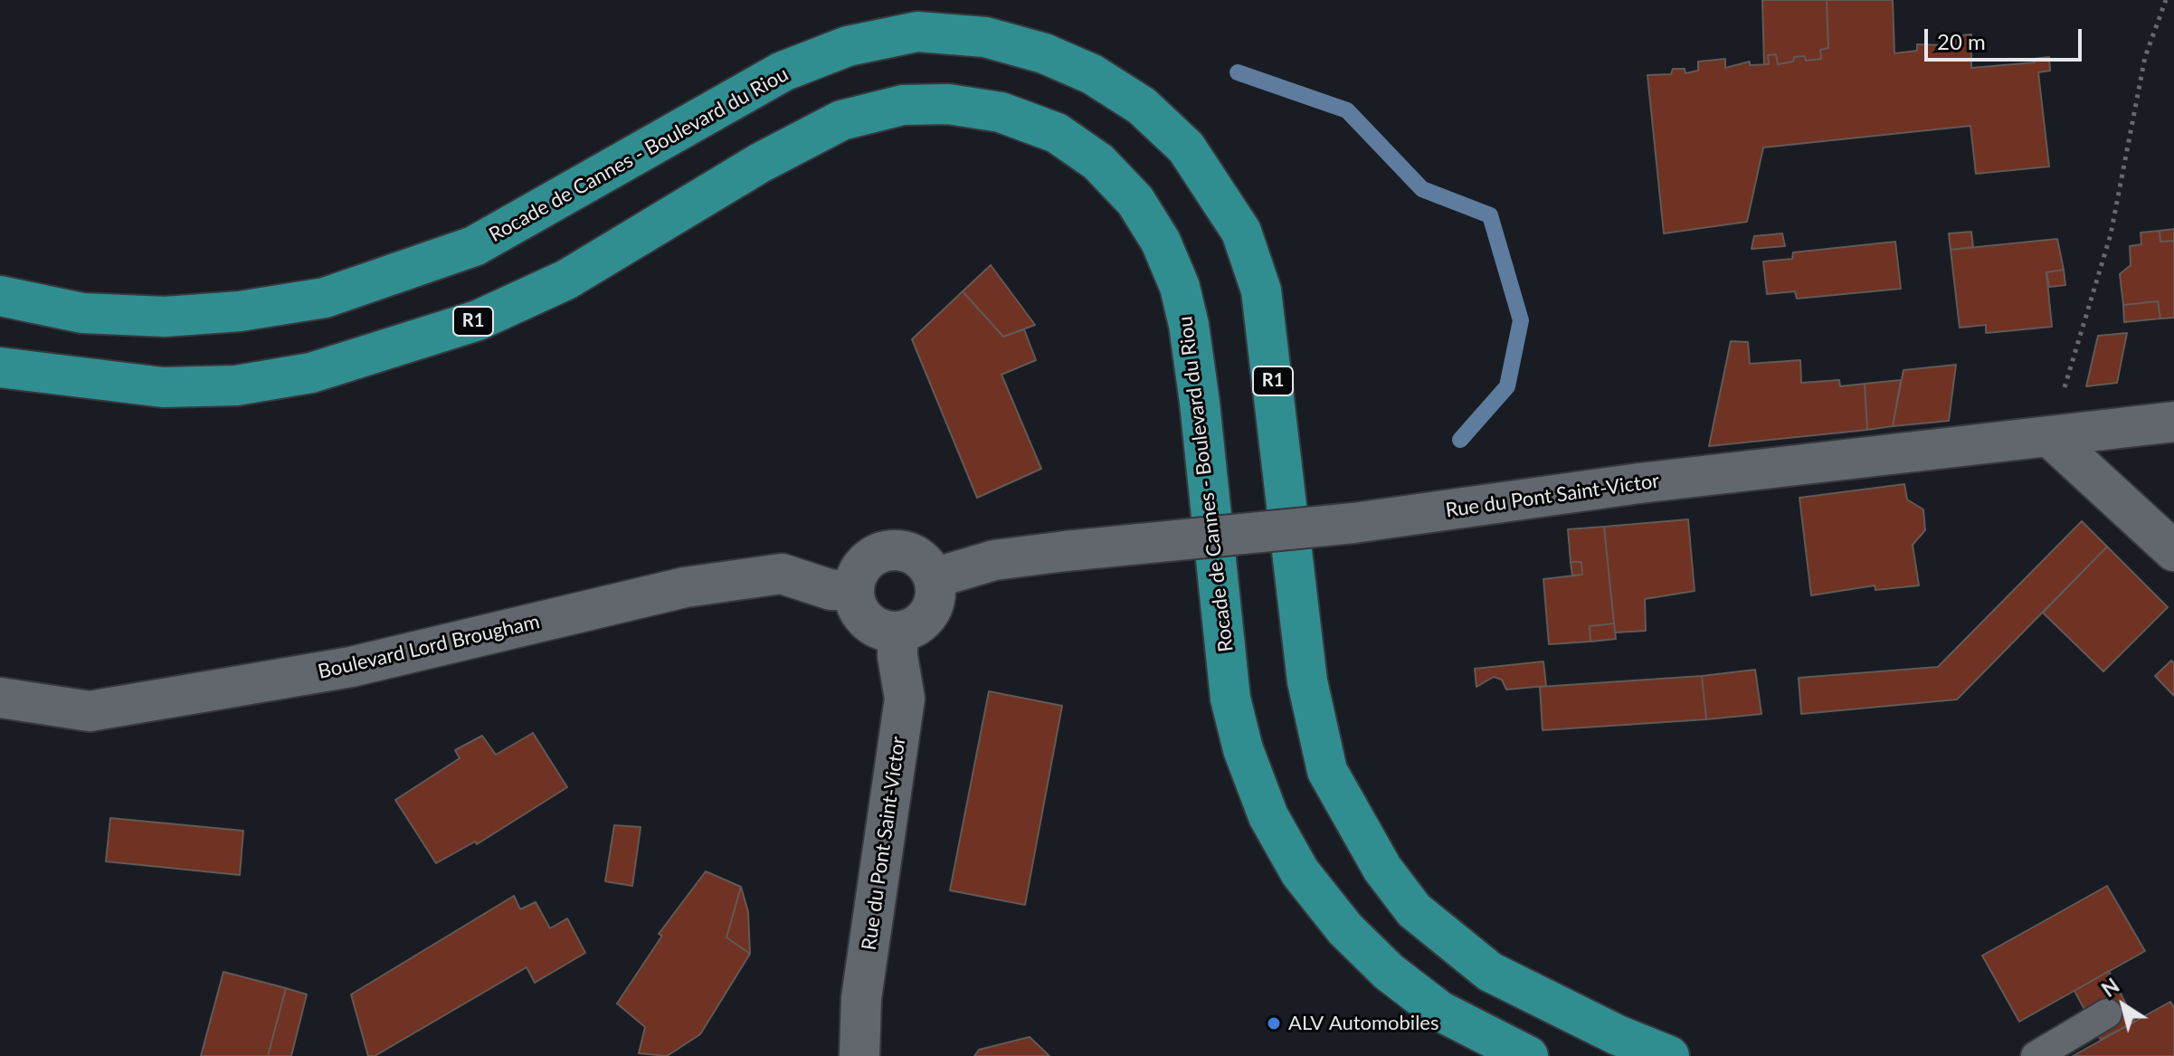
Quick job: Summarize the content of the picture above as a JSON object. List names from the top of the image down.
{
  "streets": {
    "highway": ["Rocade de Cannes - Boulevard du Riou", "R1"],
    "street": ["Rue du Pont Saint-Victor", "Boulevard Lord Brougham"]
  },
  "crossings": [
    ["Rue du Pont Saint-Victor", "Boulevard Lord Brougham"]
  ],
  "places": ["ALV Automobiles"],
  "scale_bar": "20 m",
  "north": "top left"
}
